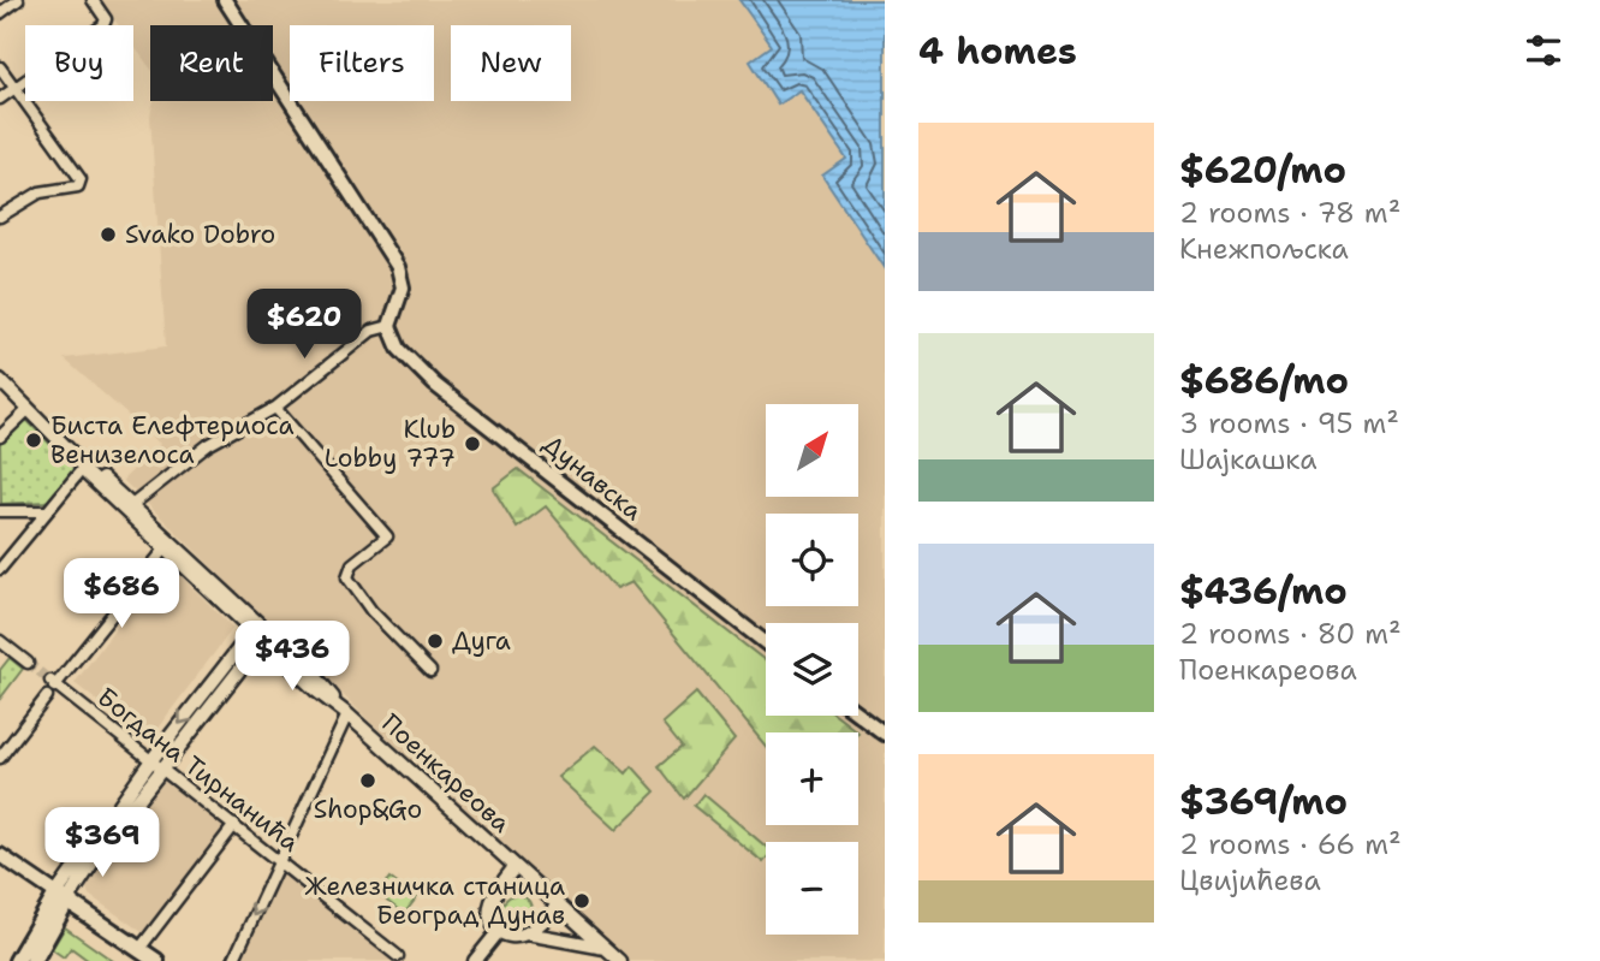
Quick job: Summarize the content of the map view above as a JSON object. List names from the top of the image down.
{
  "streets": {
    "main road": ["Дунавска"],
    "street": ["Богдана Тирнанића", "Поенкареова"]
  },
  "places": [
    "Svako Dobro",
    "Биста Елефтериоса Венизелоса",
    "Klub Lobby 777",
    "Дуга",
    "Shop&Go",
    "Железничка станица Београд Дунав"
  ],
  "north": "top right",
  "page": {
    "heading": "4 homes",
    "chip": [
      "Buy",
      "Rent",
      "Filters",
      "New"
    ],
    "list": [
      {
        "name": "$620/mo",
        "note": "2 rooms · 78 m² · Кнежпољска"
      },
      {
        "name": "$686/mo",
        "note": "3 rooms · 95 m² · Шајкашка"
      },
      {
        "name": "$436/mo",
        "note": "2 rooms · 80 m² · Поенкареова"
      },
      {
        "name": "$369/mo",
        "note": "2 rooms · 66 m² · Цвијићева"
      }
    ],
    "price": [
      "$620",
      "$686",
      "$436",
      "$369"
    ],
    "map_buttons": ["+", "−"]
  }
}
